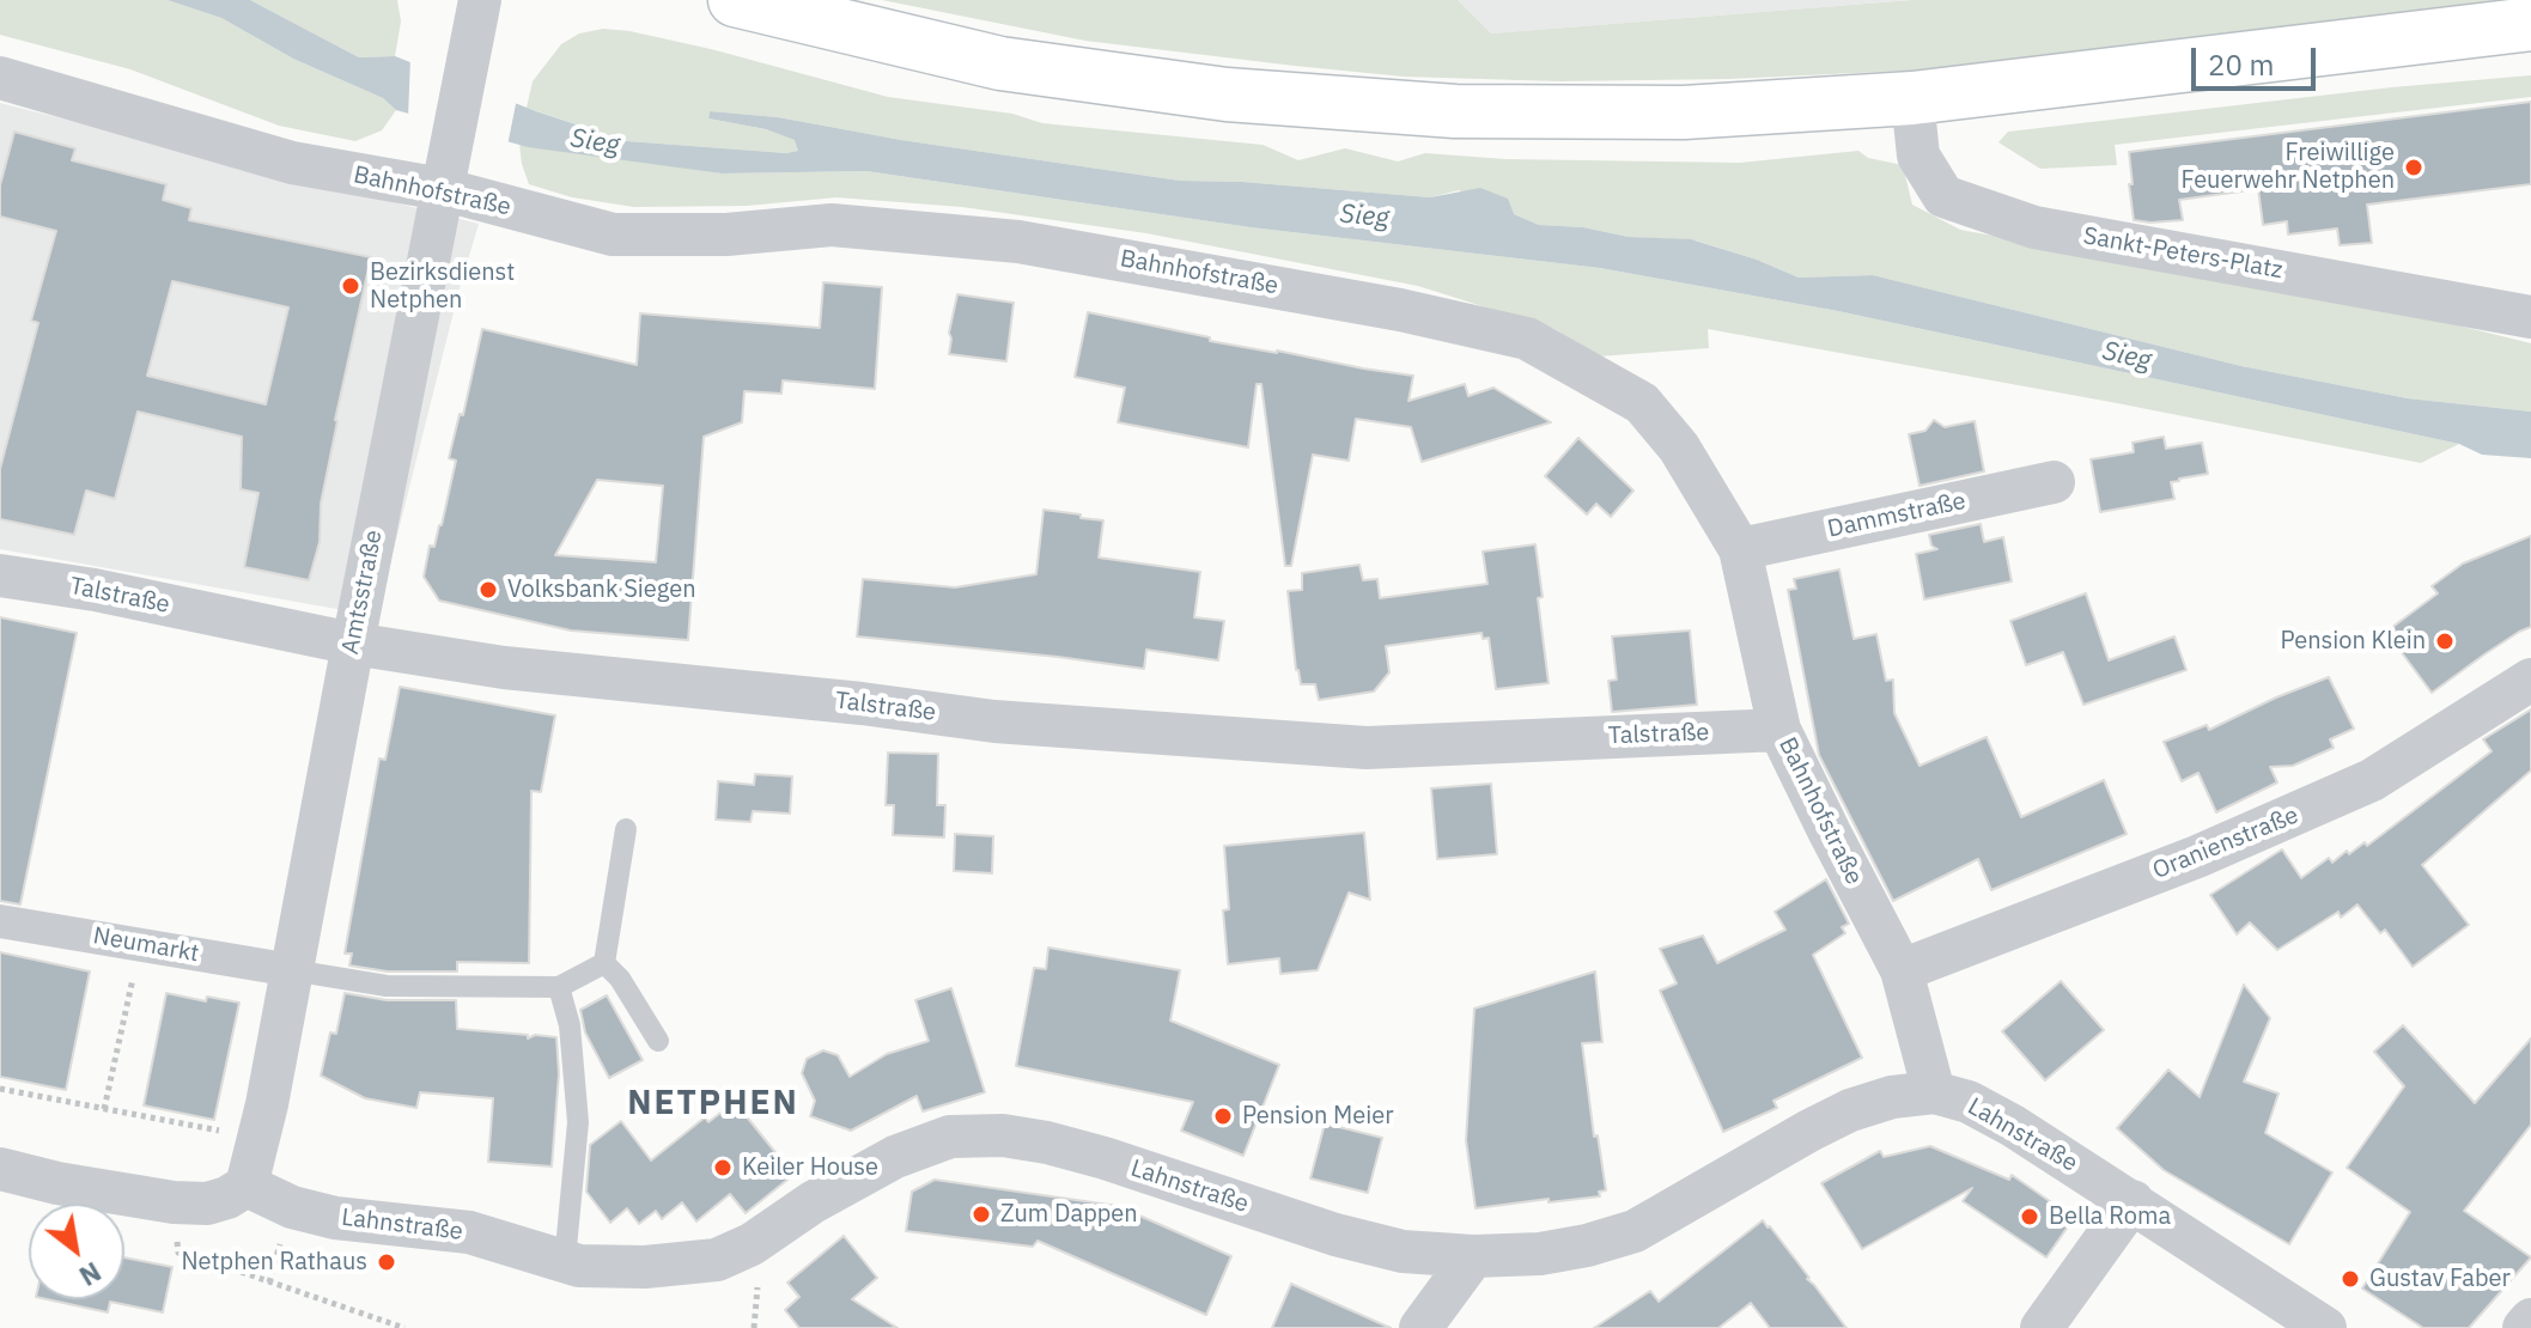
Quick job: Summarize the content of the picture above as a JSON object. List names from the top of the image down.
{
  "streets": {
    "street": [
      "Bahnhofstraße",
      "Sankt-Peters-Platz",
      "Dammstraße",
      "Amtsstraße",
      "Talstraße",
      "Oranienstraße",
      "Neumarkt",
      "Lahnstraße"
    ]
  },
  "crossings": [
    ["Bahnhofstraße", "Dammstraße"],
    ["Bahnhofstraße", "Amtsstraße"],
    ["Bahnhofstraße", "Talstraße"],
    ["Bahnhofstraße", "Oranienstraße"],
    ["Bahnhofstraße", "Lahnstraße"],
    ["Amtsstraße", "Talstraße"],
    ["Amtsstraße", "Neumarkt"],
    ["Amtsstraße", "Lahnstraße"]
  ],
  "districts": ["NETPHEN"],
  "water": ["Sieg"],
  "places": [
    "Freiwillige Feuerwehr Netphen",
    "Bezirksdienst Netphen",
    "Volksbank Siegen",
    "Pension Klein",
    "Pension Meier",
    "Keiler House",
    "Zum Dappen",
    "Bella Roma",
    "Netphen Rathaus",
    "Gustav Faber"
  ],
  "scale_bar": "20 m",
  "north": "bottom right"
}
